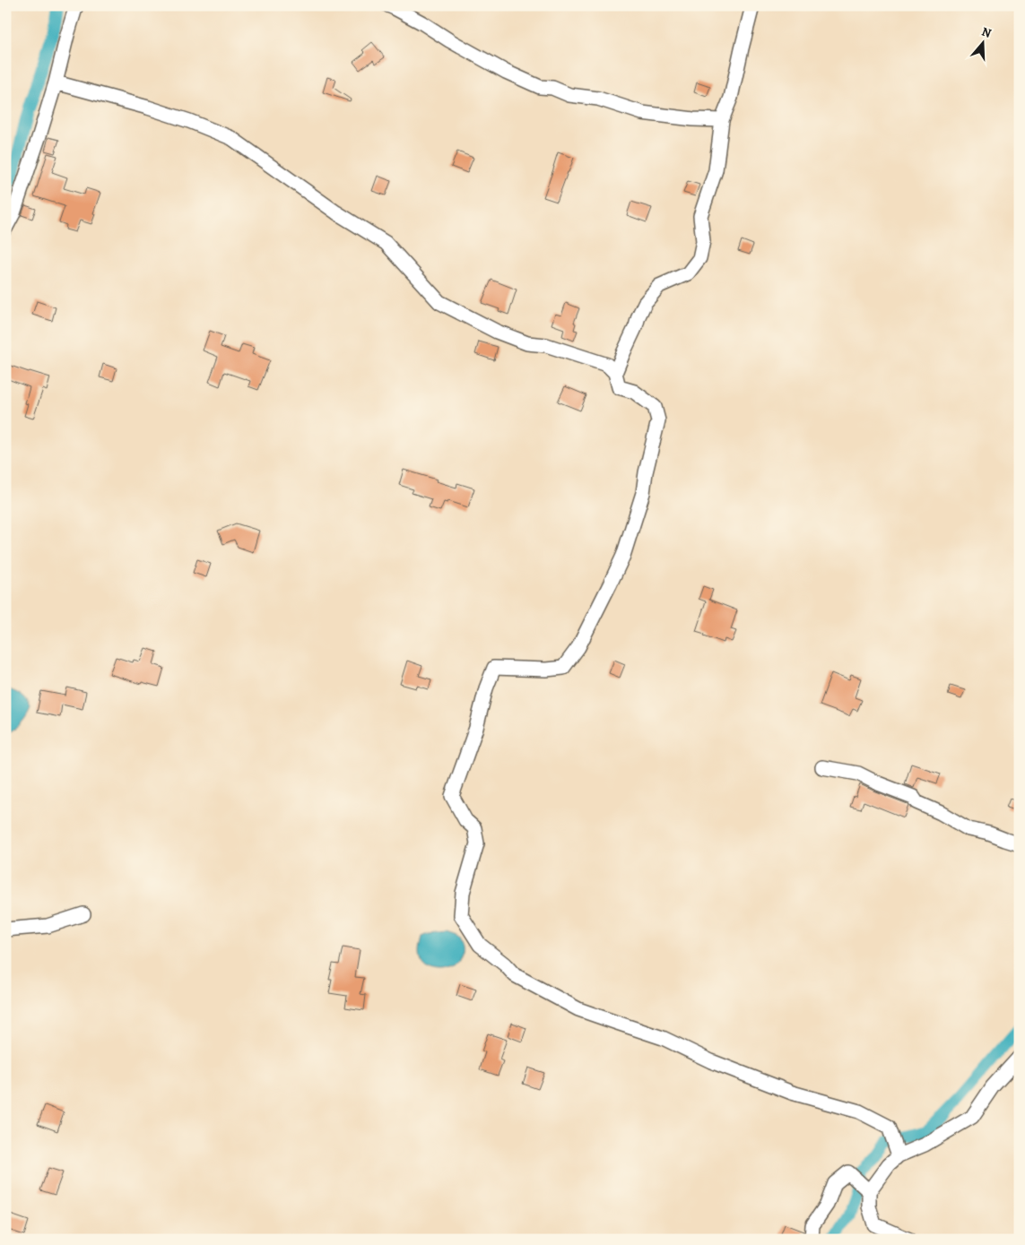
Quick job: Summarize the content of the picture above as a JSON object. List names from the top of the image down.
{
  "north": "top"
}
